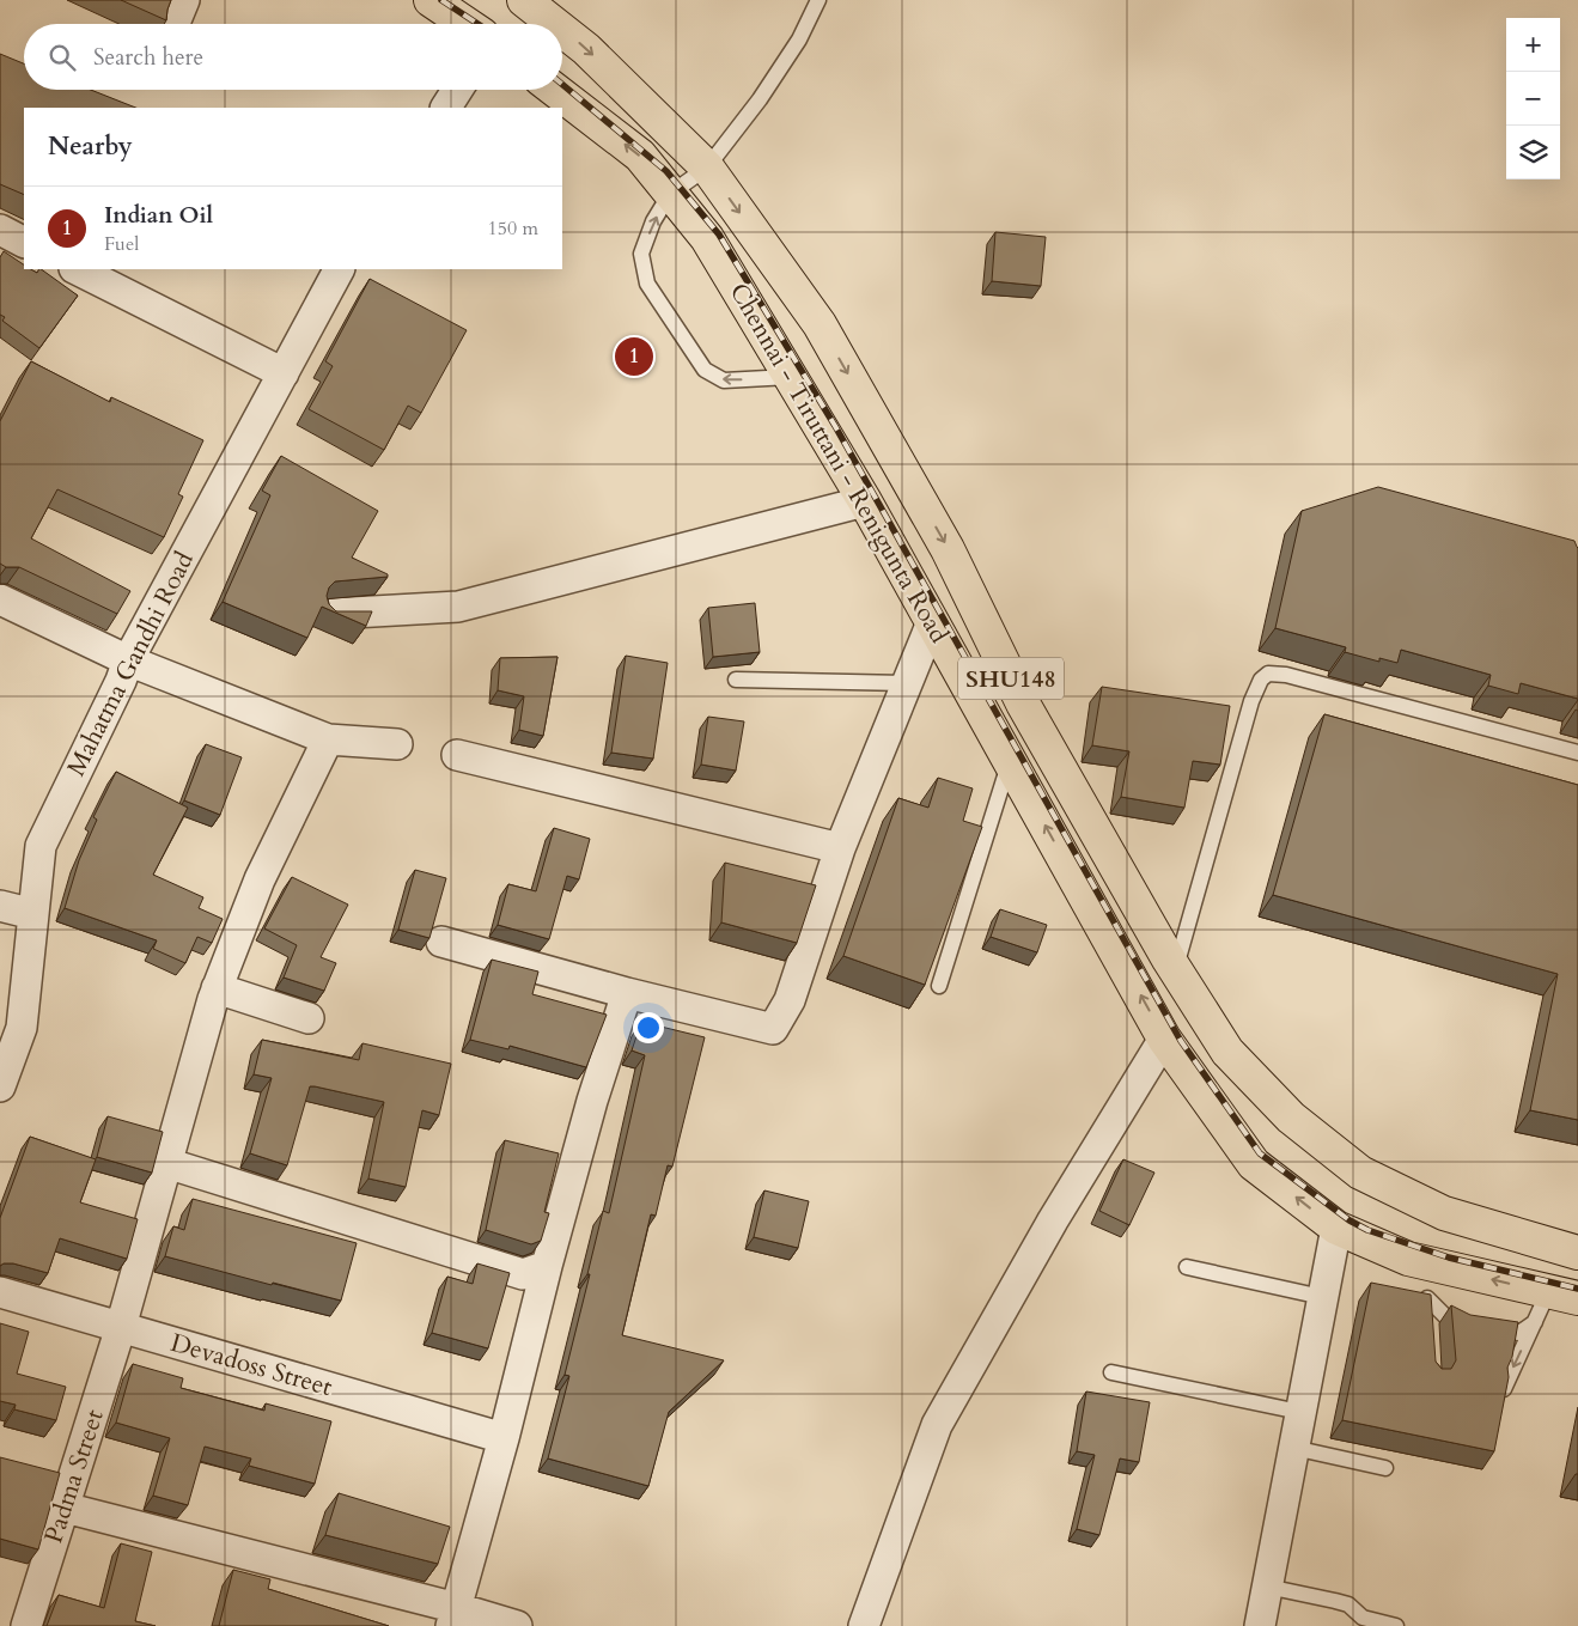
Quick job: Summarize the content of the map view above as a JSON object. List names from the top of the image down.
{
  "streets": {
    "highway": ["Chennai - Tiruttani - Renigunta Road", "SHU148"],
    "street": ["Mahatma Gandhi Road", "Devadoss Street", "Padma Street"]
  },
  "crossings": [
    ["Devadoss Street", "Padma Street"]
  ],
  "page": {
    "map_buttons": ["+", "−"],
    "search": "Search here",
    "heading": "Nearby",
    "list": [
      {
        "mark": "1",
        "name": "Indian Oil",
        "note": "Fuel",
        "value": "150 m"
      }
    ],
    "pins": "1"
  }
}
